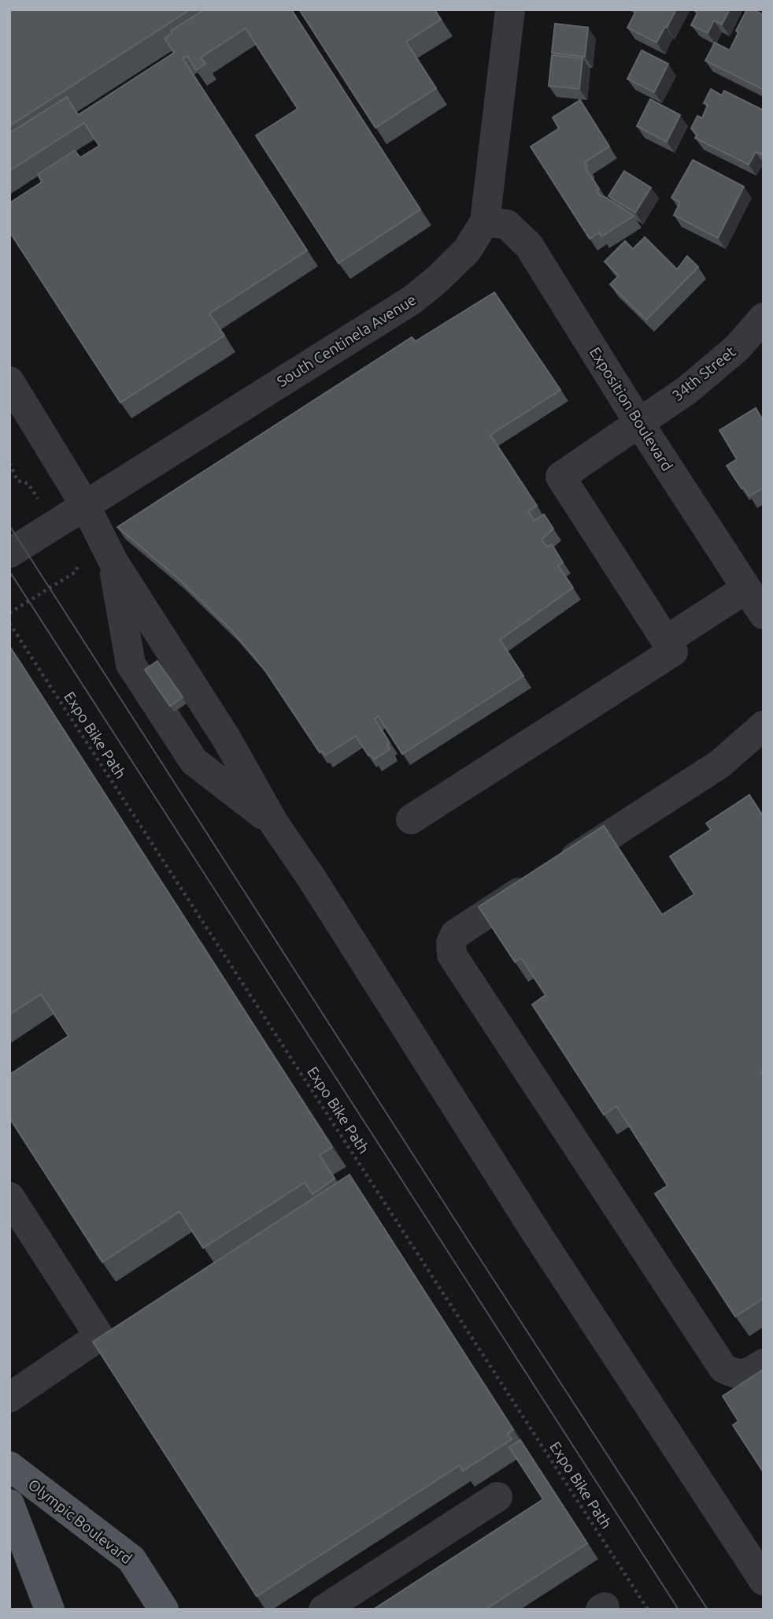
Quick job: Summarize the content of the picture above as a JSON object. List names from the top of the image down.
{
  "streets": {
    "main road": ["Olympic Boulevard"],
    "street": ["South Centinela Avenue", "34th Street", "Exposition Boulevard"],
    "path": ["Expo Bike Path"]
  },
  "crossings": [
    ["South Centinela Avenue", "Exposition Boulevard"],
    ["34th Street", "Exposition Boulevard"]
  ]
}
